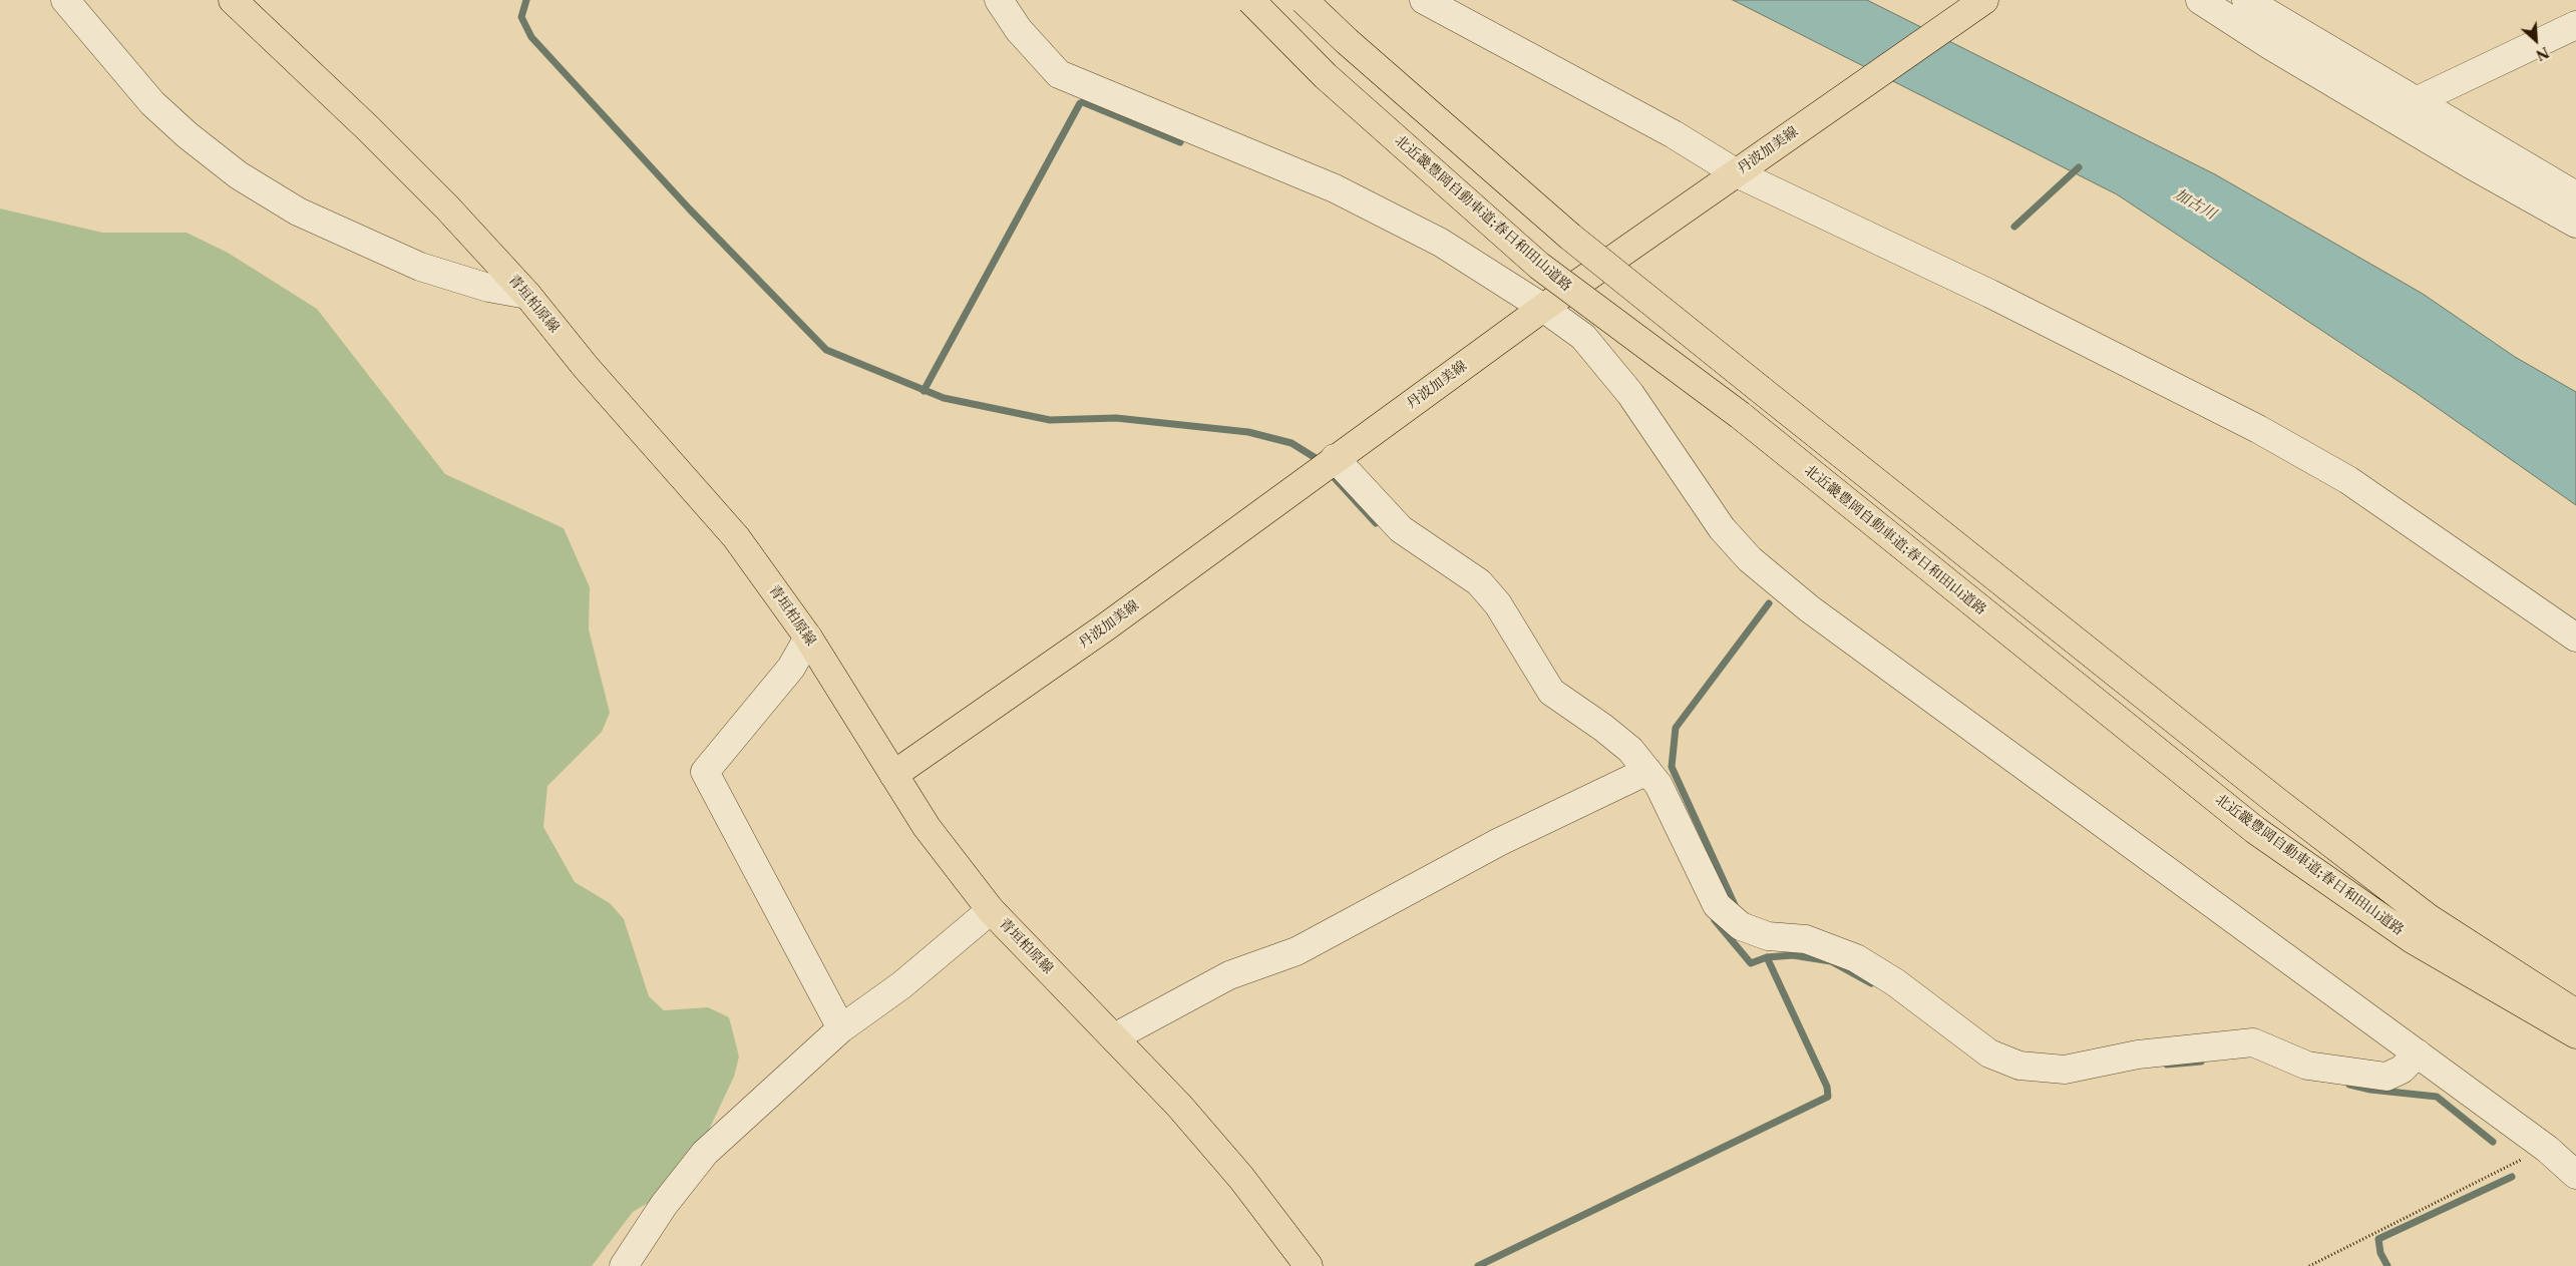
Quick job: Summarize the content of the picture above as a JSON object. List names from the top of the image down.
{
  "streets": {
    "main road": ["丹波加美線", "北近畿豊岡自動車道;春日和田山道路", "青垣柏原線"]
  },
  "crossings": [
    ["丹波加美線", "青垣柏原線"]
  ],
  "water": ["加古川"],
  "north": "bottom right"
}
